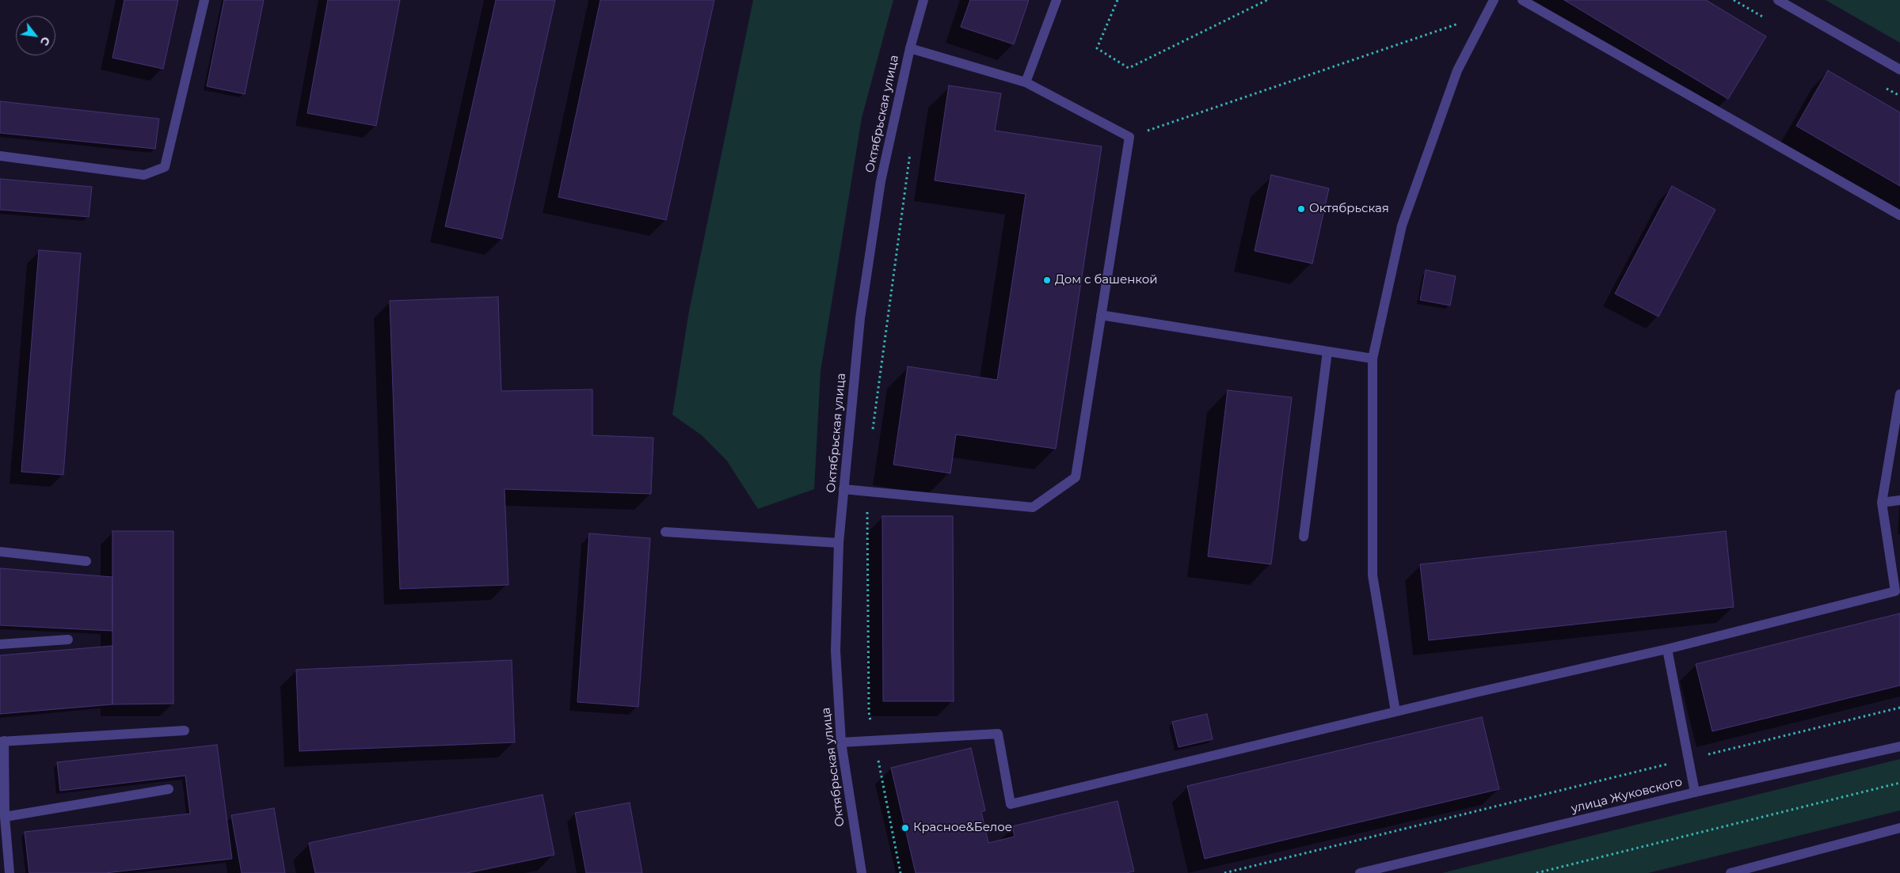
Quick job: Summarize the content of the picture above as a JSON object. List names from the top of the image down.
{
  "streets": {
    "street": ["Октябрьская улица", "улица Жуковского"]
  },
  "places": ["Октябрьская", "Дом с башенкой", "Красное&Белое"],
  "north": "bottom right"
}
